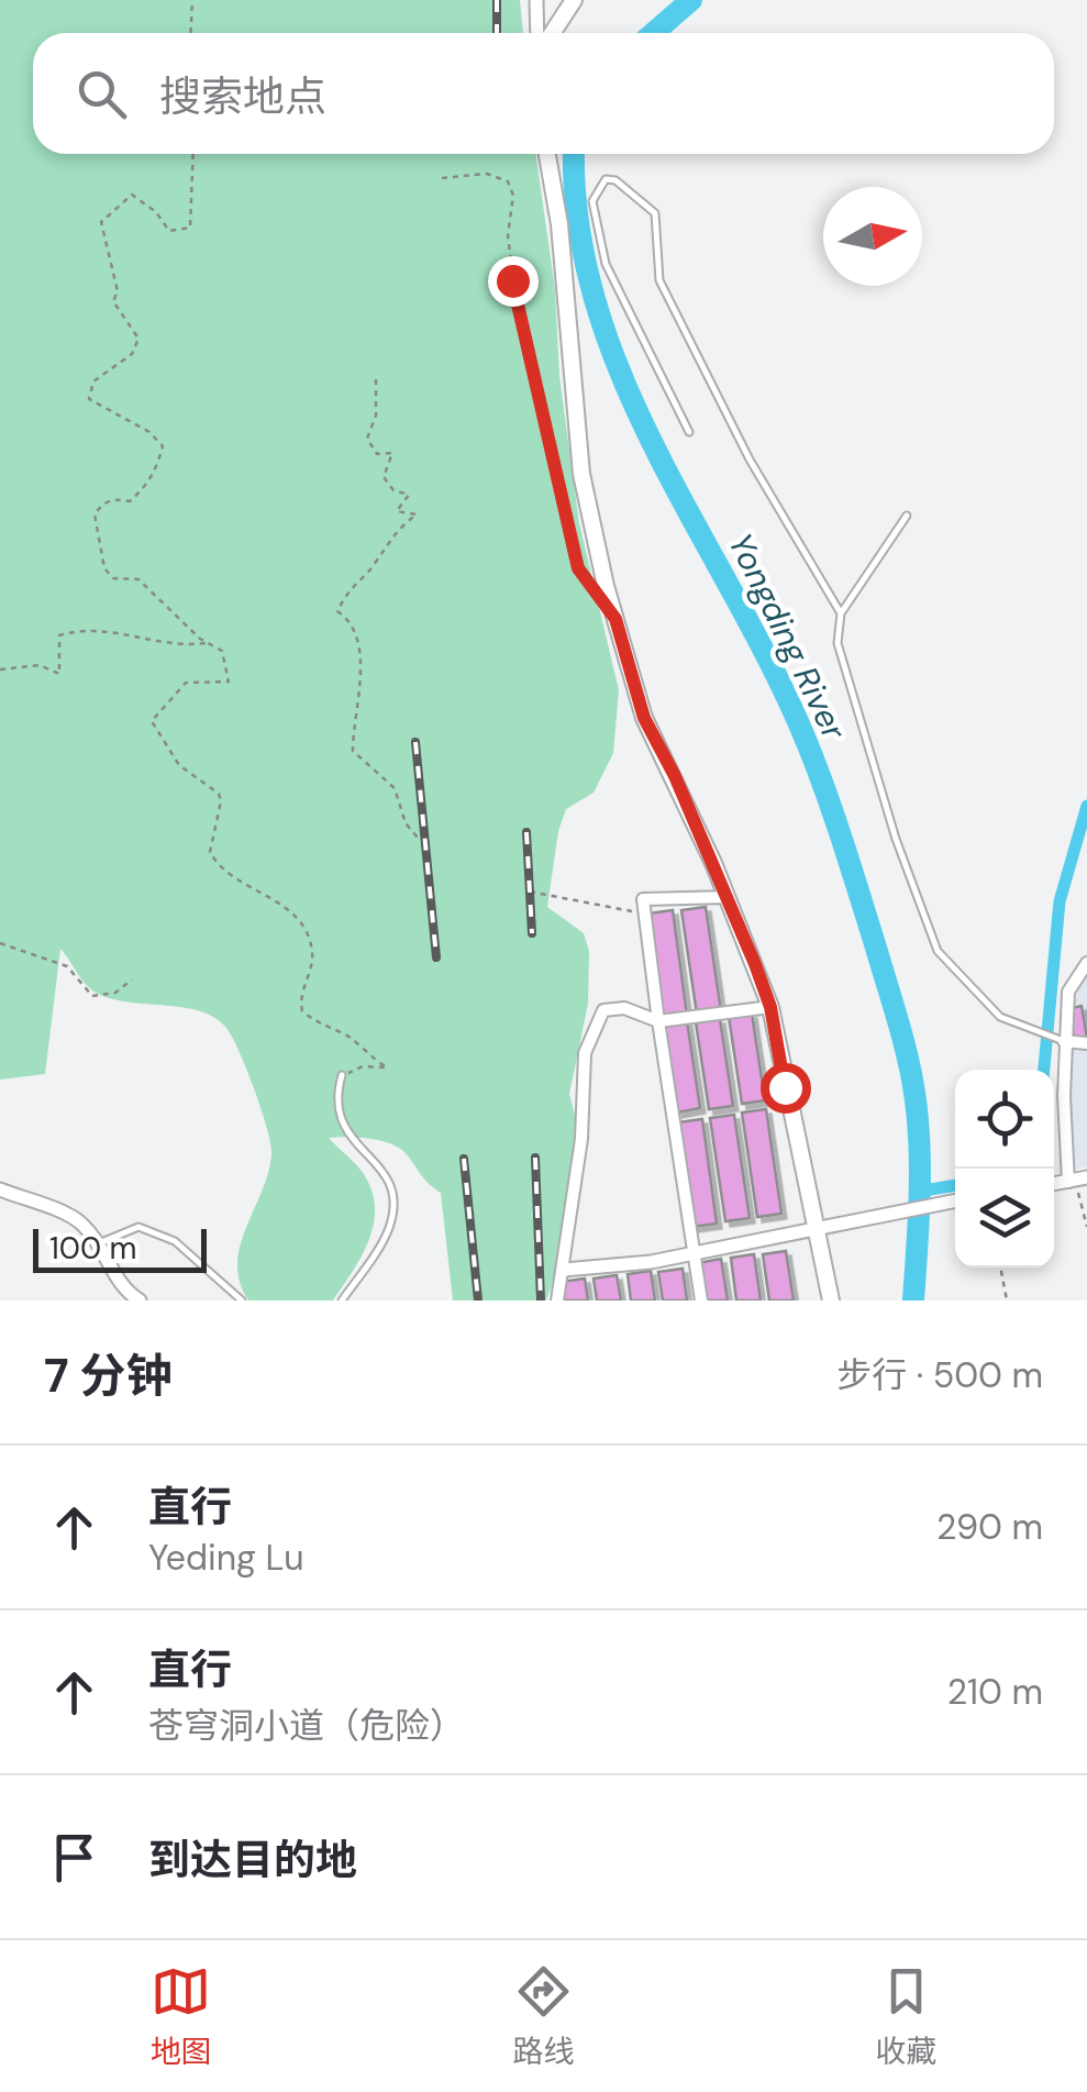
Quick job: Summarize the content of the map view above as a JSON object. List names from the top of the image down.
{
  "water": ["Yongding River"],
  "scale_bar": "100 m",
  "north": "right",
  "page": {
    "search": "搜索地点",
    "scale": "100 m",
    "heading": ["7 分钟", "步行 · 500 m"],
    "list": [
      ["直行", "Yeding Lu", "290 m"],
      ["直行", "苍穹洞小道（危险）", "210 m"],
      "到达目的地"
    ],
    "nav": ["地图", "路线", "收藏"]
  }
}
